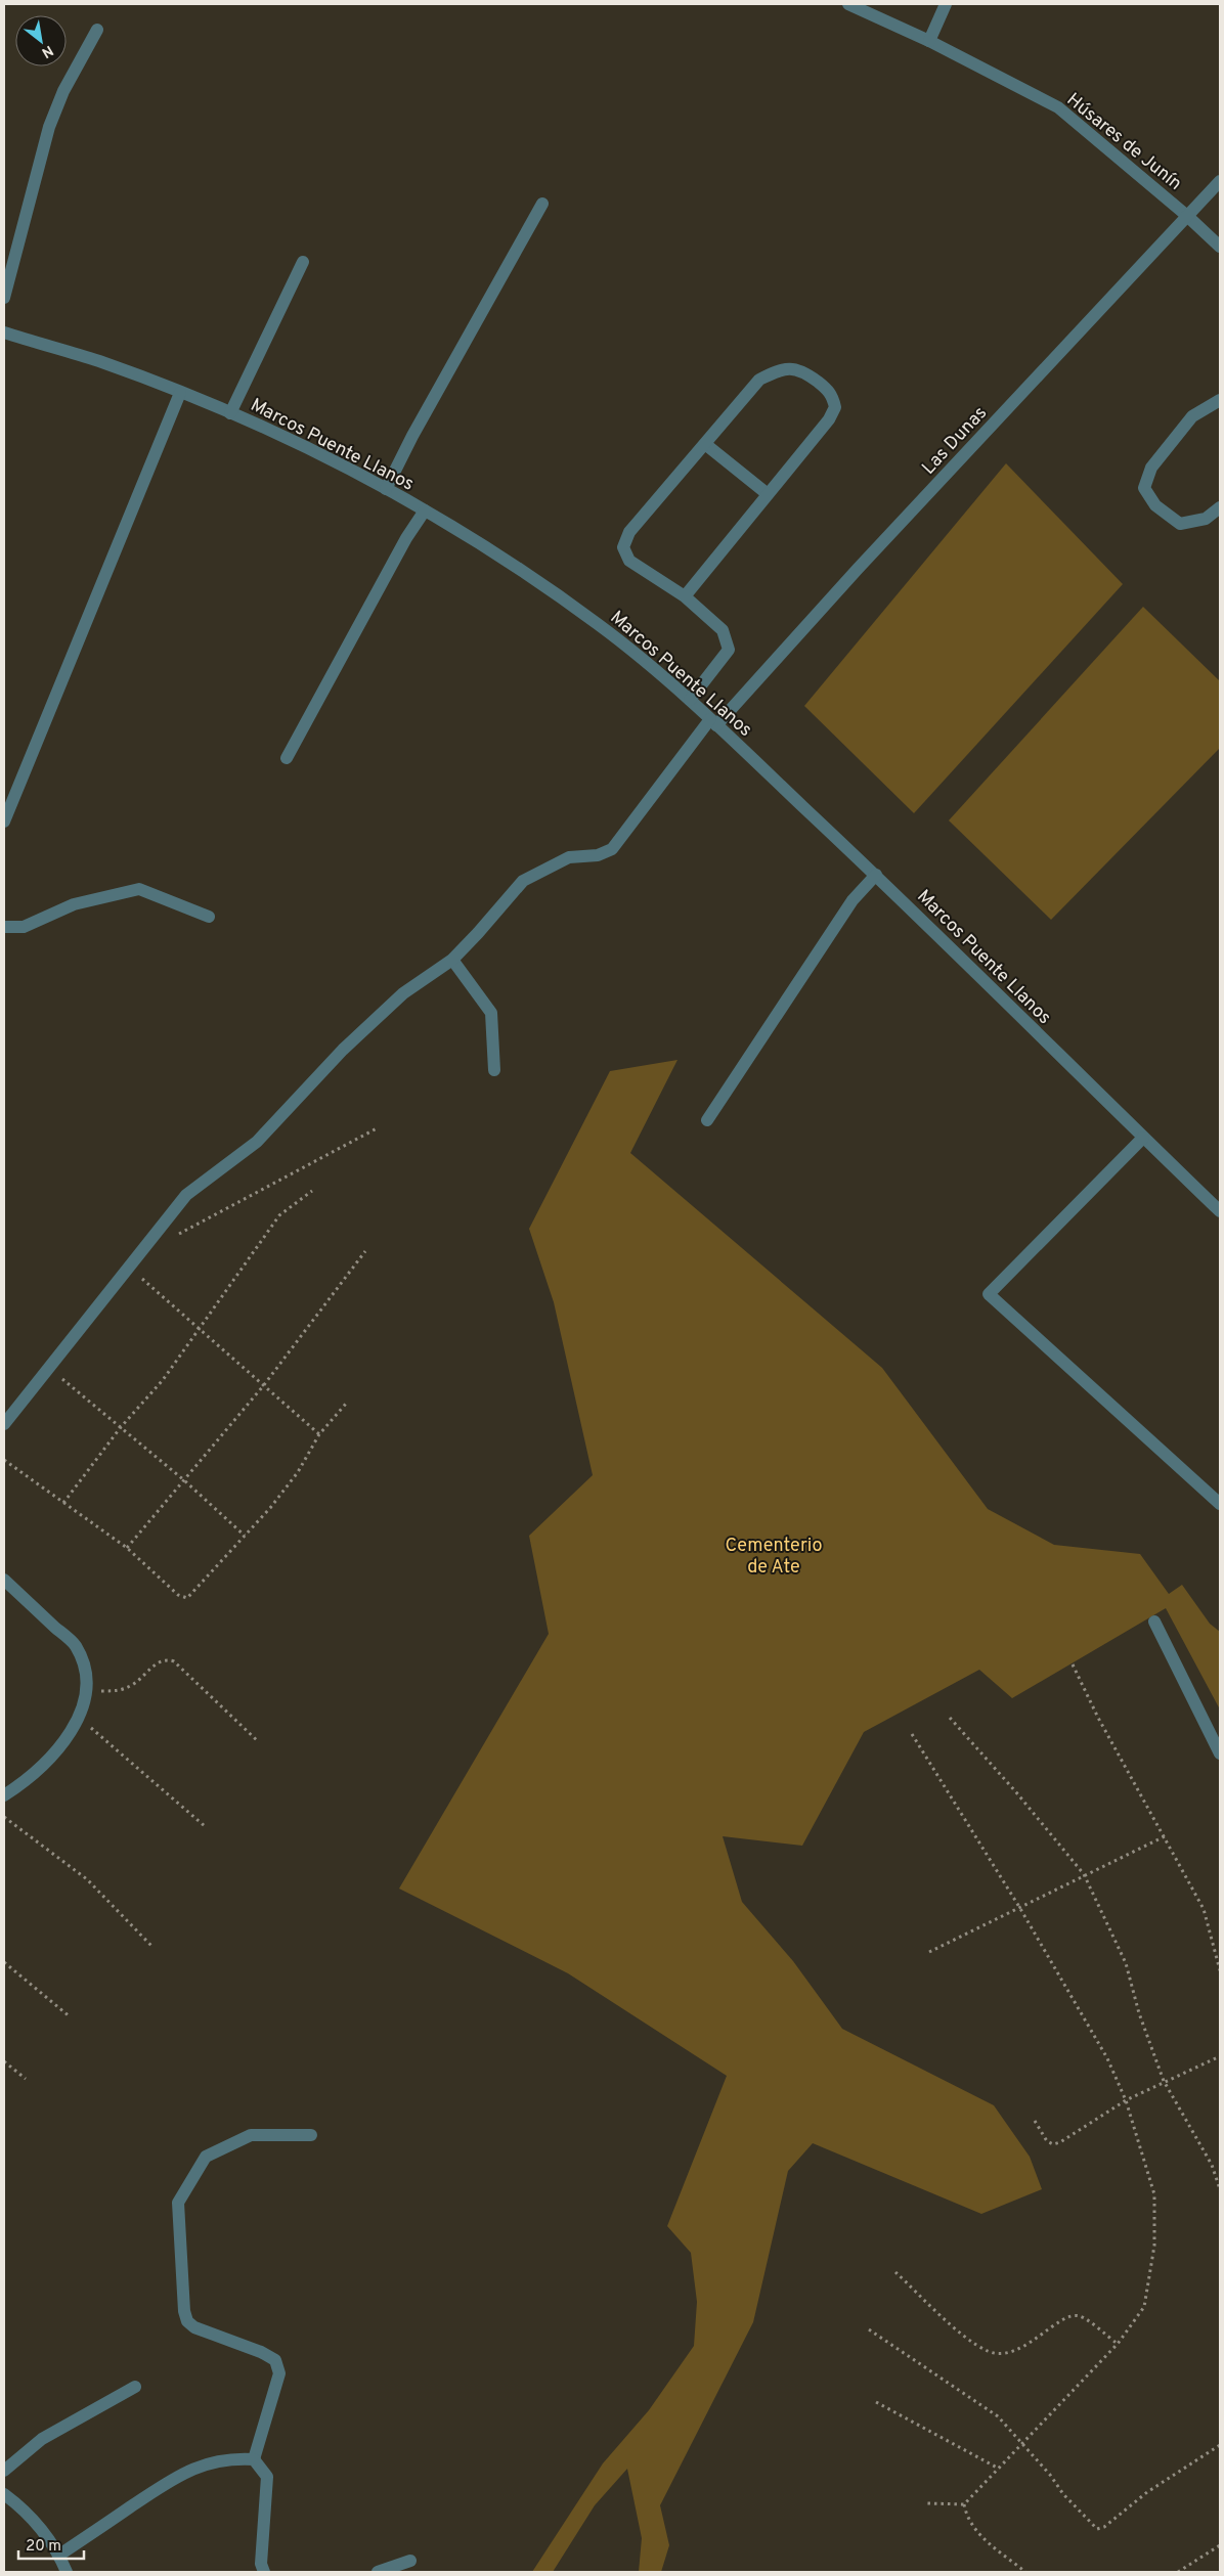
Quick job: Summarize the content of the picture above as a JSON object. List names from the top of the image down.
{
  "streets": {
    "street": ["Húsares de Junín", "Las Dunas", "Marcos Puente Llanos"]
  },
  "crossings": [
    ["Húsares de Junín", "Las Dunas"],
    ["Las Dunas", "Marcos Puente Llanos"]
  ],
  "parks": ["Cementerio de Ate"],
  "scale_bar": "20 m",
  "north": "bottom right"
}
